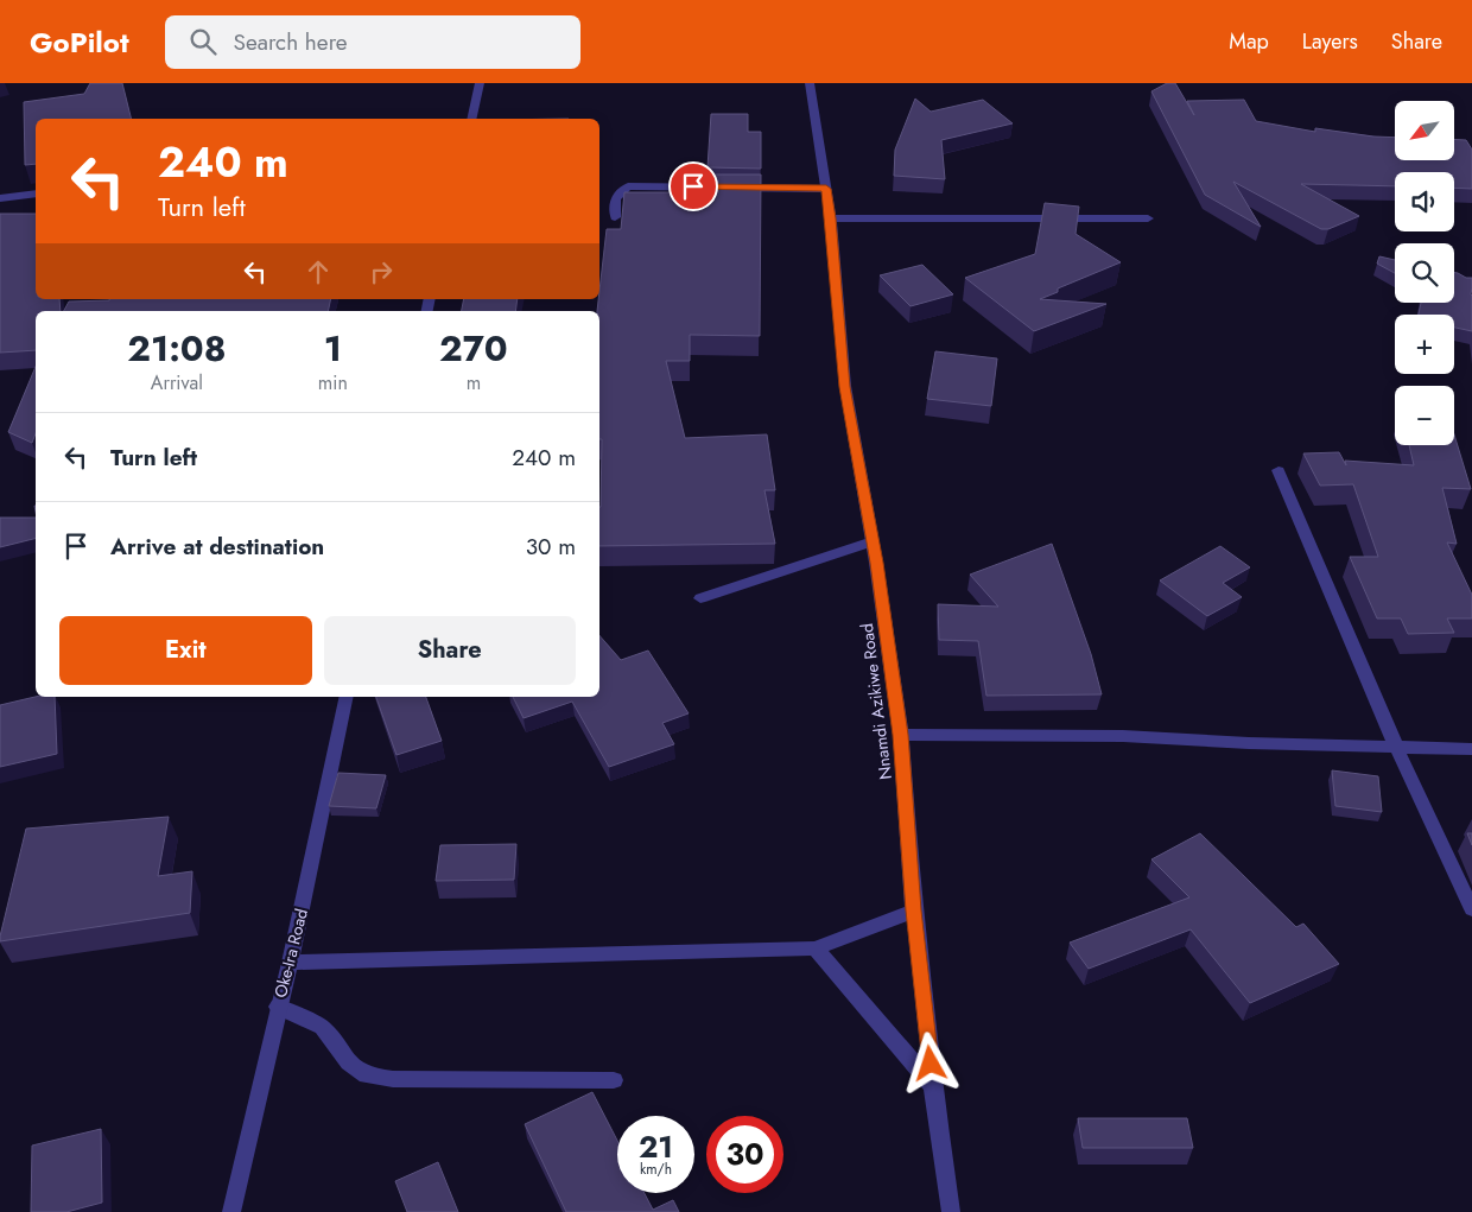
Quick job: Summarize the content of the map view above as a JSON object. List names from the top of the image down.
{
  "streets": {
    "street": ["Nnamdi Azikiwe Road", "Oke-Ira Road"]
  },
  "north": "bottom left",
  "page": {
    "header": "GoPilot",
    "search": "Search here",
    "nav": ["Map", "Layers", "Share"],
    "map_buttons": ["+", "−"],
    "turn": ["240 m", "Turn left"],
    "eta": [
      "21:08",
      "Arrival",
      "1",
      "min",
      "270",
      "m"
    ],
    "list": [
      {
        "name": "Turn left",
        "value": "240 m"
      },
      {
        "name": "Arrive at destination",
        "value": "30 m"
      }
    ],
    "buttons": ["Exit", "Share"],
    "speed": "21 km/h",
    "limit": "30"
  }
}
